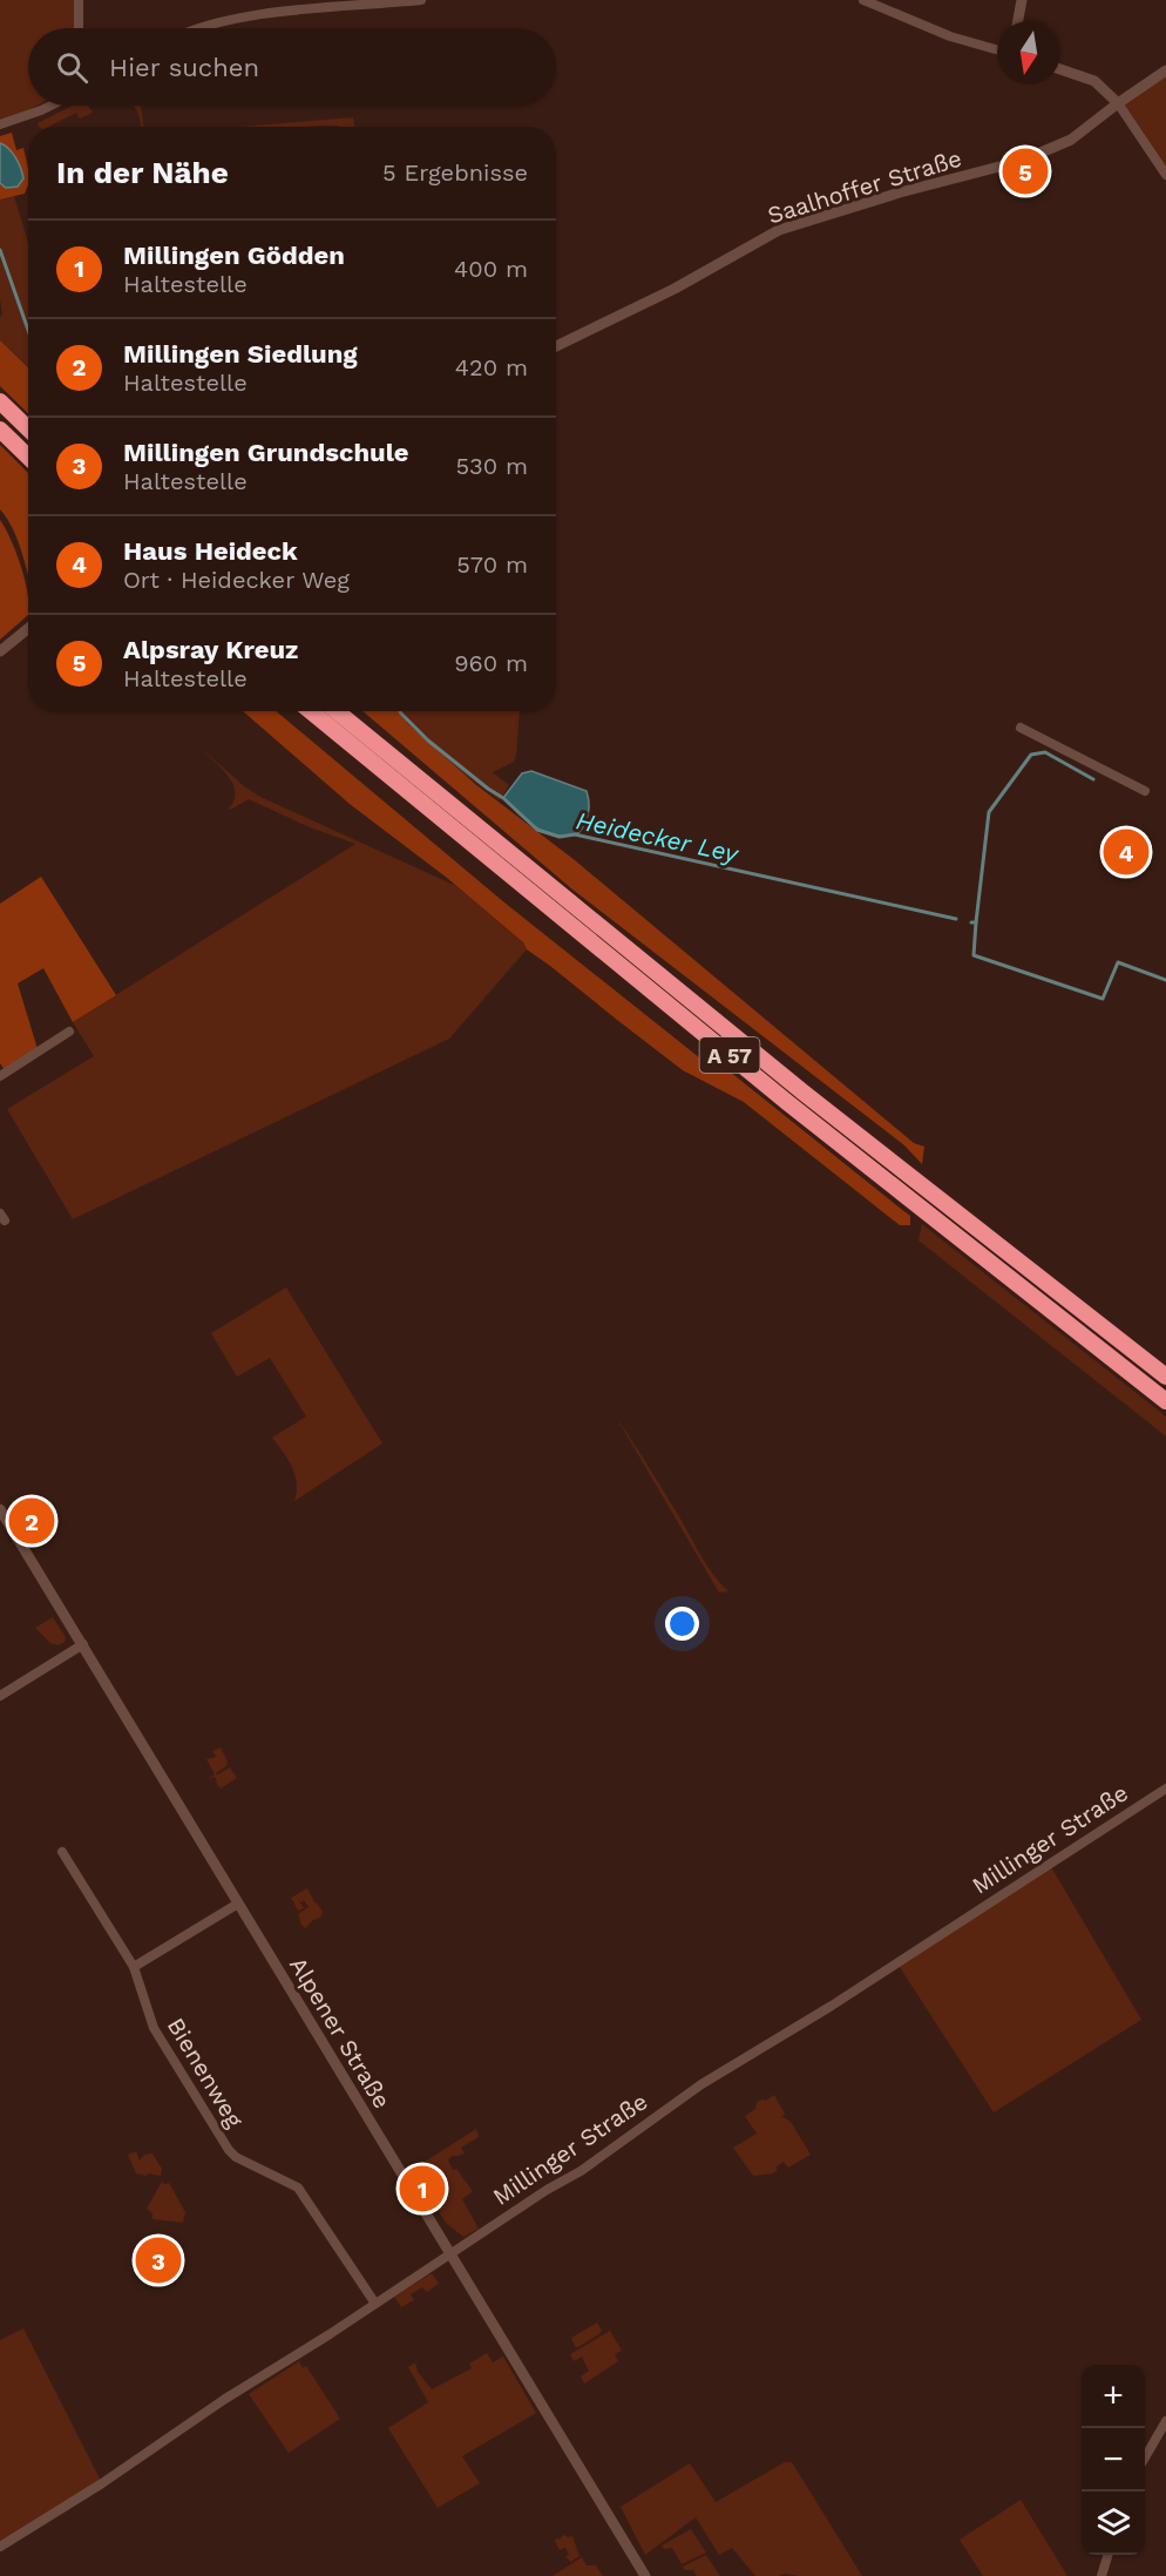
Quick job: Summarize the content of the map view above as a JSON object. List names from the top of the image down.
{
  "streets": {
    "highway": ["A 57"],
    "street": [
      "Saalhoffer Straße",
      "Millinger Straße",
      "Alpener Straße",
      "Bienenweg"
    ]
  },
  "crossings": [
    ["Millinger Straße", "Alpener Straße"],
    ["Millinger Straße", "Bienenweg"]
  ],
  "water": ["Heidecker Ley"],
  "north": "bottom",
  "page": {
    "search": "Hier suchen",
    "heading": ["In der Nähe", "5 Ergebnisse"],
    "pins": [
      "5",
      "4",
      "2",
      "1",
      "3"
    ],
    "list": [
      {
        "mark": "1",
        "name": "Millingen Gödden",
        "note": "Haltestelle",
        "value": "400 m"
      },
      {
        "mark": "2",
        "name": "Millingen Siedlung",
        "note": "Haltestelle",
        "value": "420 m"
      },
      {
        "mark": "3",
        "name": "Millingen Grundschule",
        "note": "Haltestelle",
        "value": "530 m"
      },
      {
        "mark": "4",
        "name": "Haus Heideck",
        "note": "Ort · Heidecker Weg",
        "value": "570 m"
      },
      {
        "mark": "5",
        "name": "Alpsray Kreuz",
        "note": "Haltestelle",
        "value": "960 m"
      }
    ],
    "map_buttons": ["+", "−"]
  }
}
